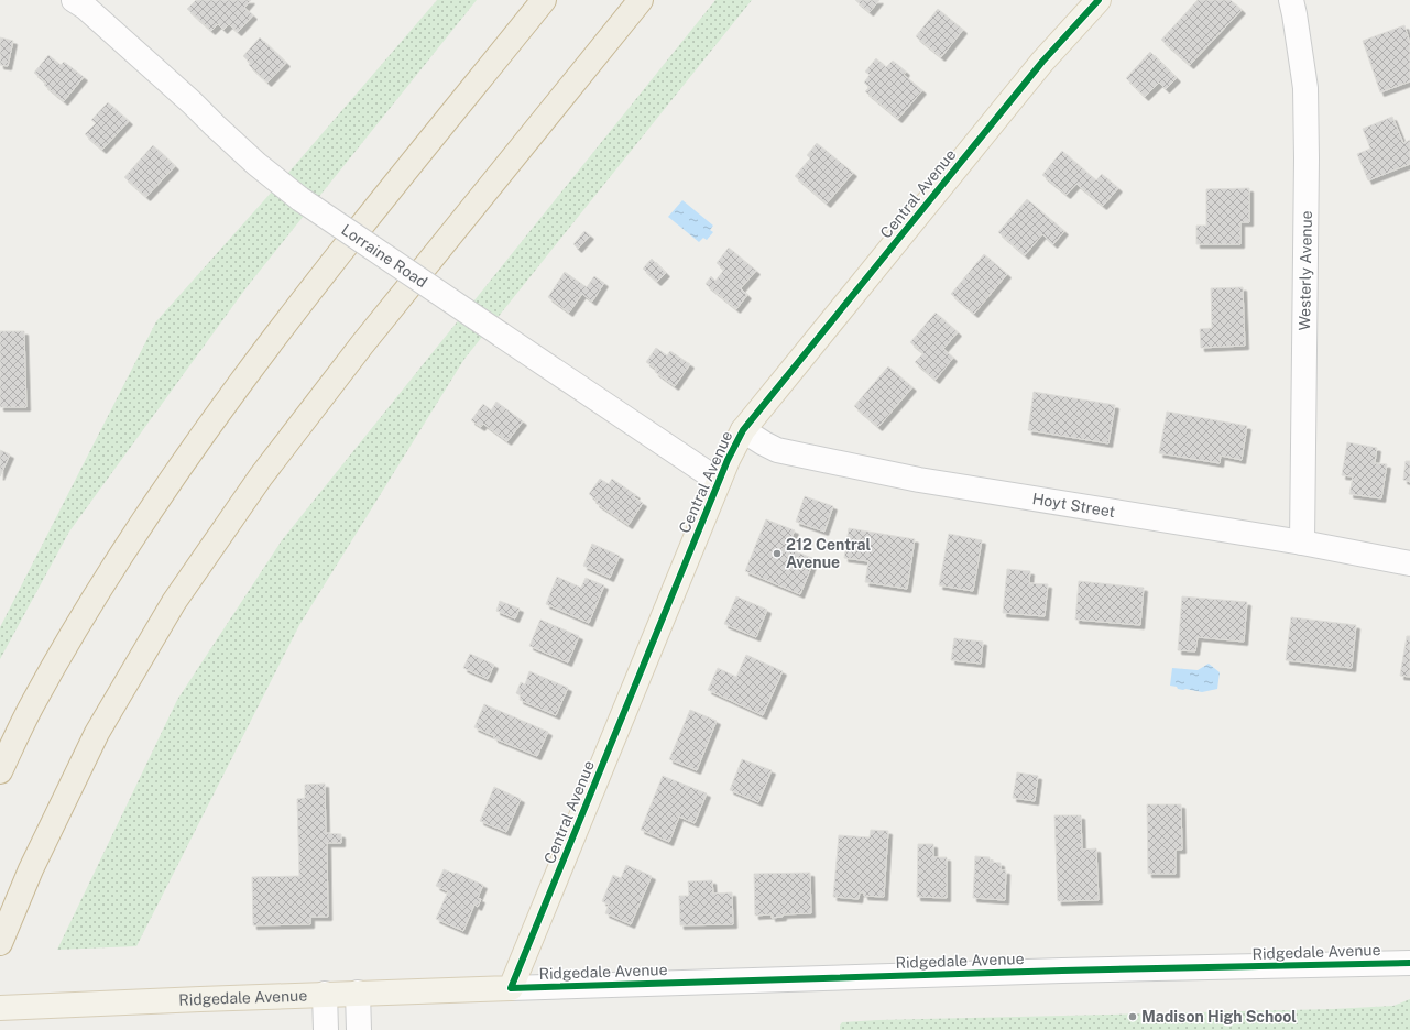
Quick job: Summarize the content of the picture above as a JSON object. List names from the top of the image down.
{
  "streets": {
    "main road": ["Central Avenue", "Ridgedale Avenue"],
    "street": ["Lorraine Road", "Westerly Avenue", "Hoyt Street"]
  },
  "crossings": [
    ["Central Avenue", "Lorraine Road"],
    ["Central Avenue", "Hoyt Street"],
    ["Central Avenue", "Ridgedale Avenue"],
    ["Westerly Avenue", "Hoyt Street"]
  ],
  "places": ["212 Central Avenue", "Madison High School"]
}
